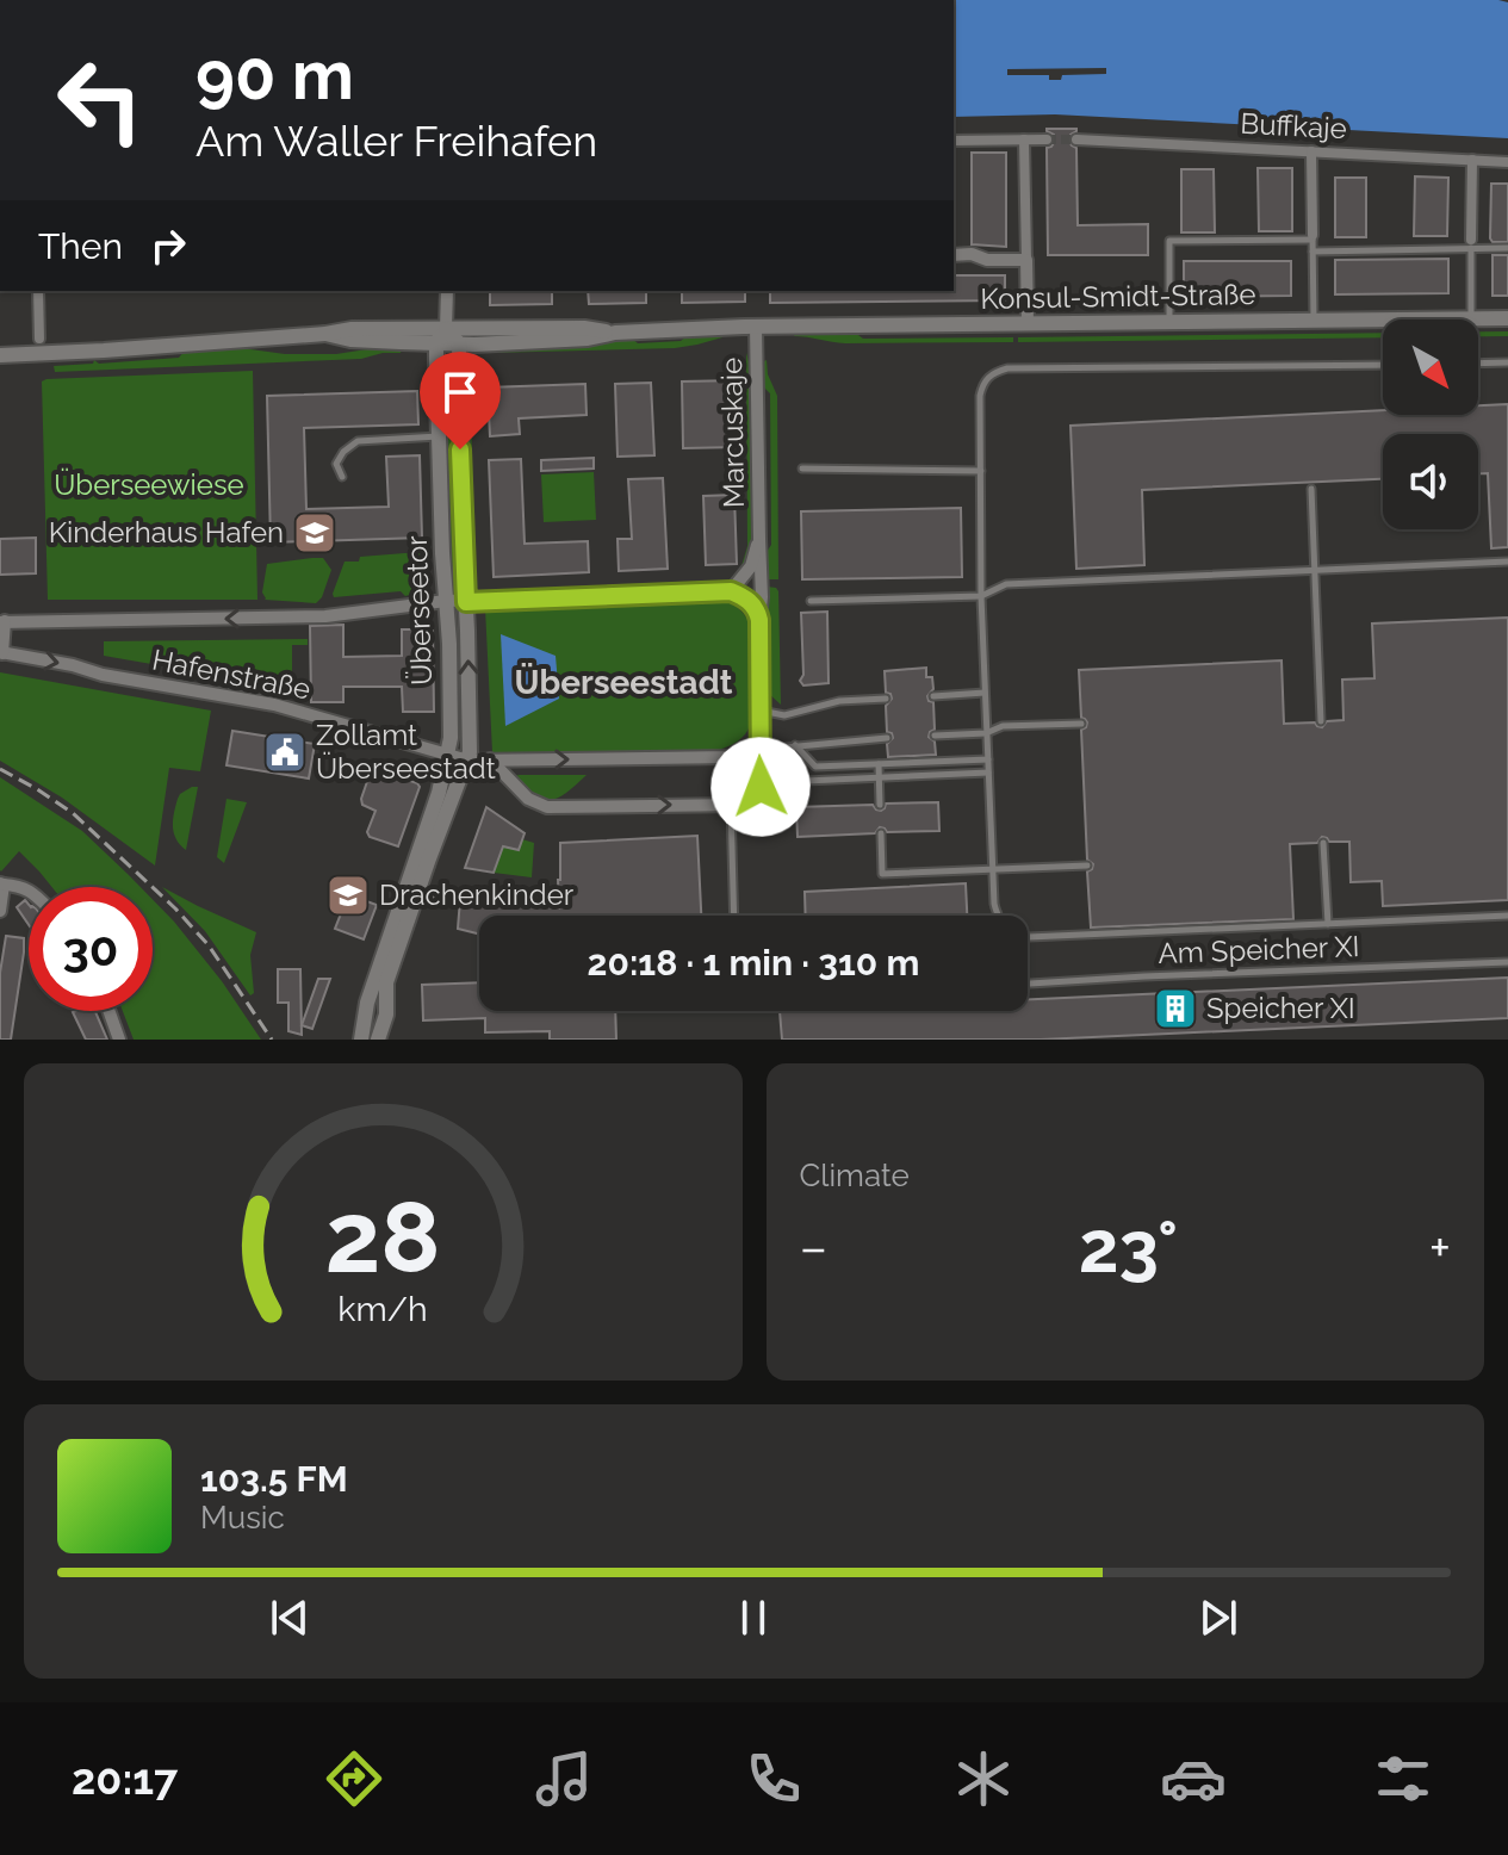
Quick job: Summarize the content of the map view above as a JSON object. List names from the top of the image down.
{
  "streets": {
    "street": [
      "Buffkaje",
      "Konsul-Smidt-Straße",
      "Marcuskaje",
      "Überseetor",
      "Hafenstraße"
    ],
    "lane": ["Am Speicher XI"]
  },
  "crossings": [
    ["Konsul-Smidt-Straße", "Marcuskaje"],
    ["Konsul-Smidt-Straße", "Überseetor"],
    ["Marcuskaje", "Hafenstraße"],
    ["Überseetor", "Hafenstraße"]
  ],
  "districts": ["Überseestadt"],
  "parks": ["Überseewiese"],
  "places": {
    "school or university": ["Kinderhaus Hafen", "Drachenkinder"],
    "public building": ["Zollamt Überseestadt"],
    "building": ["Speicher XI"]
  },
  "north": "bottom right",
  "page": {
    "turn": ["90 m", "Am Waller Freihafen"],
    "then": "Then",
    "limit": "30",
    "trip": "20:18 · 1 min · 310 m",
    "tile": "Climate",
    "heat": ["−", "23°", "+"],
    "song": ["103.5 FM", "Music"],
    "tabs": "20:17",
    "gauge": ["28", "km/h"]
  }
}
